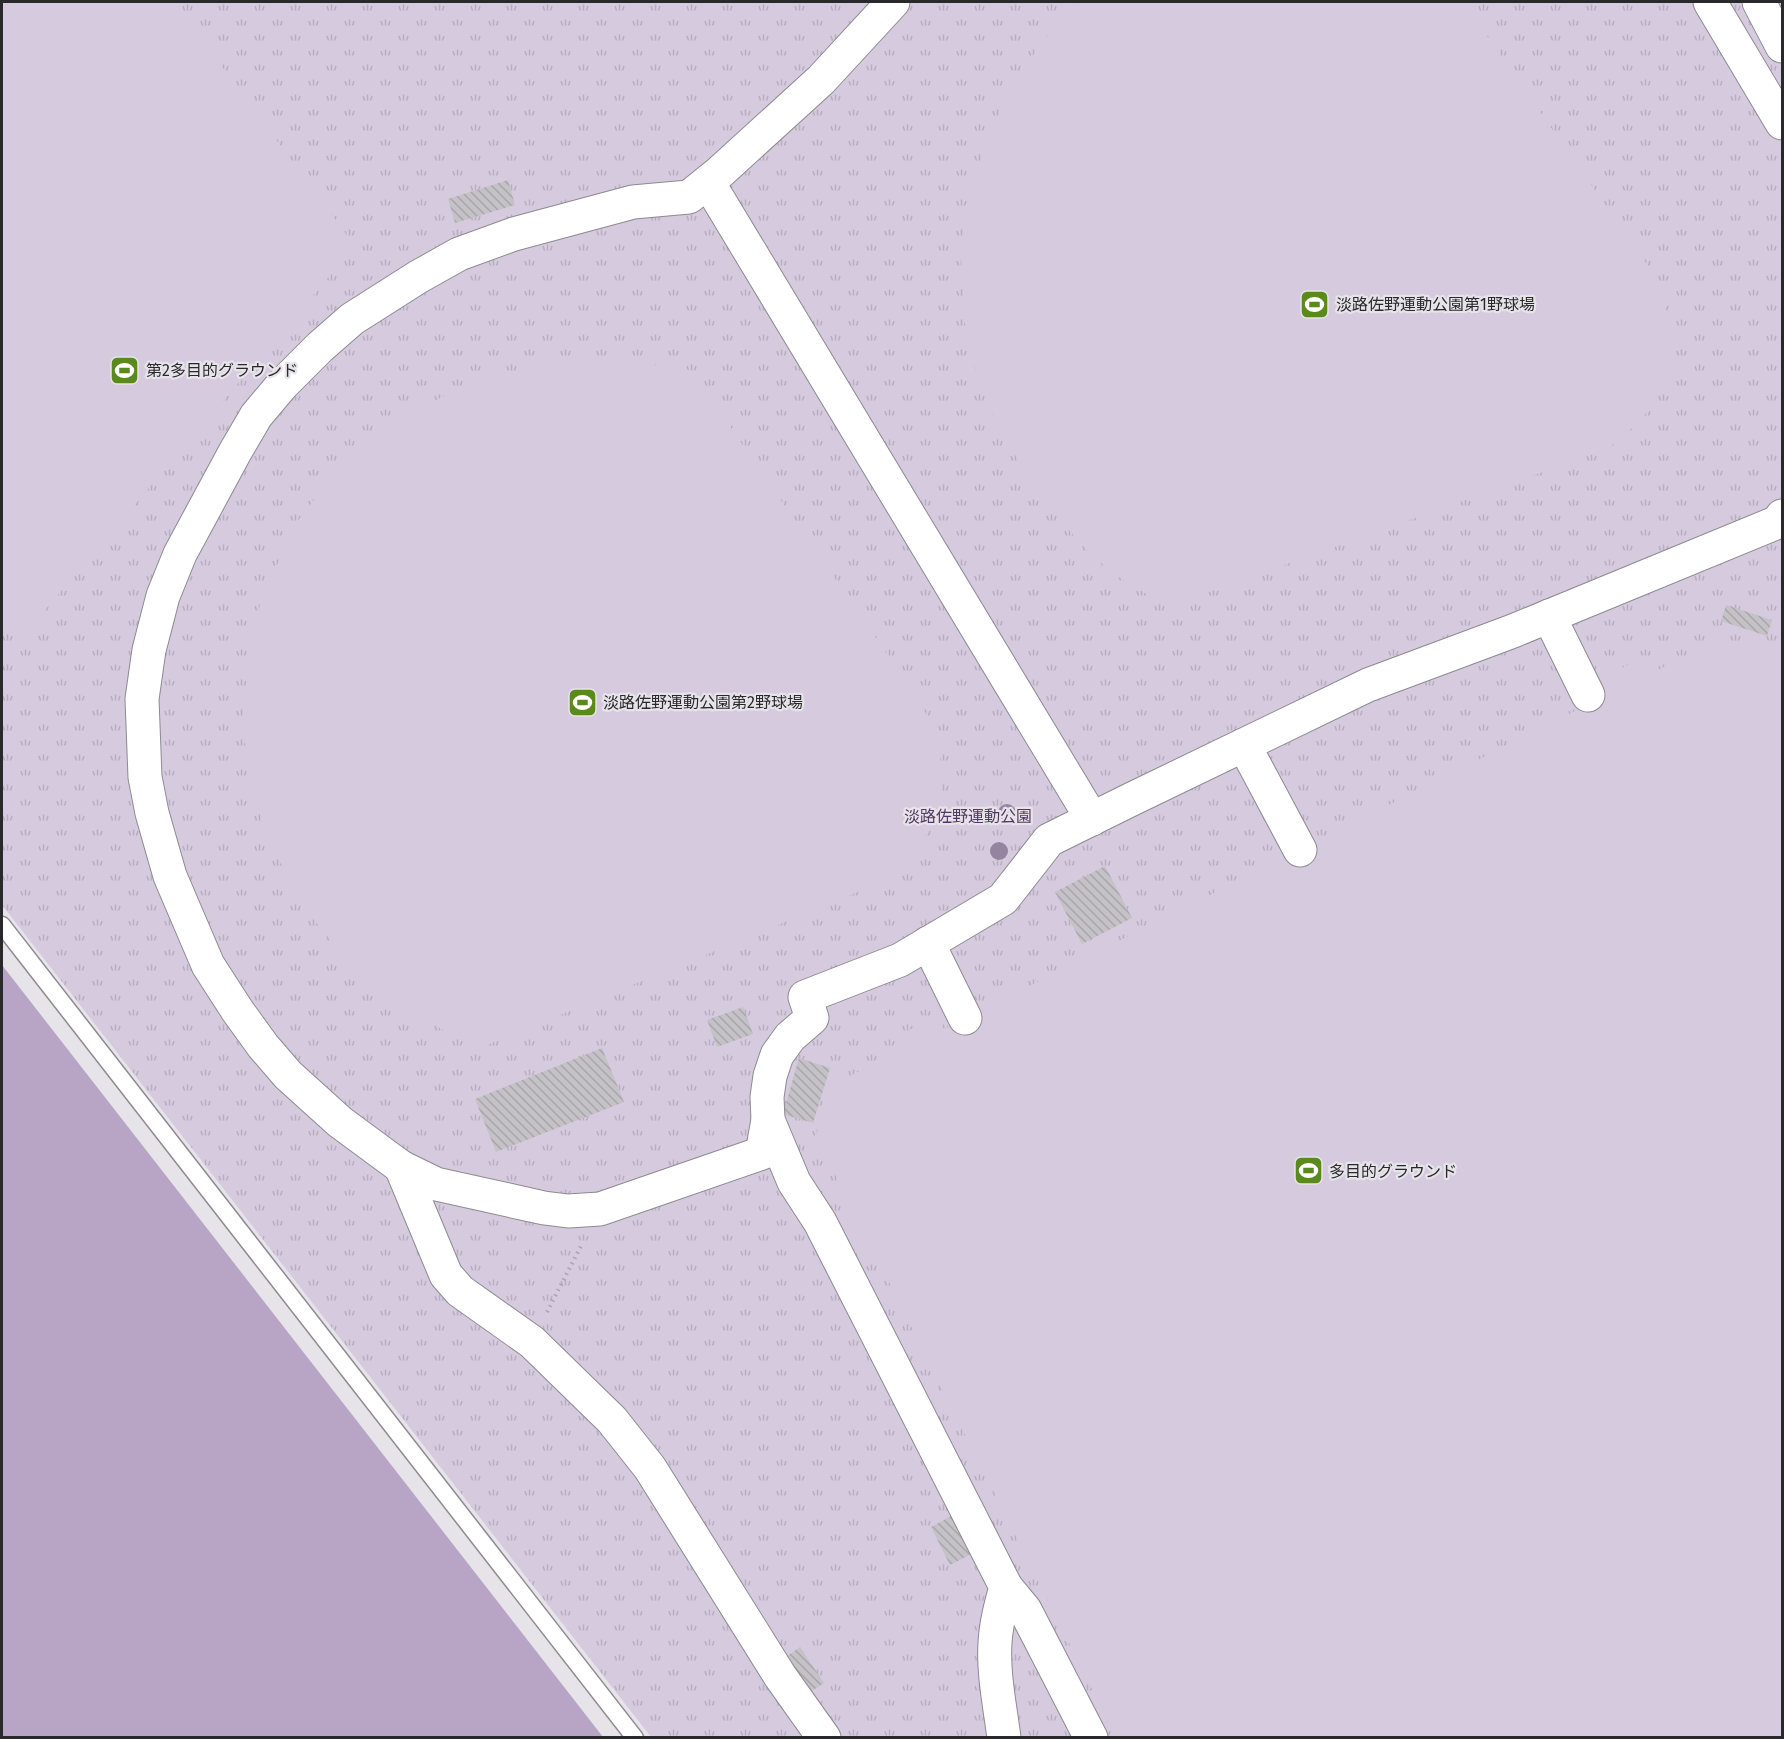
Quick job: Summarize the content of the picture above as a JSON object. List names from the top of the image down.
{
  "parks": ["淡路佐野運動公園"],
  "places": {
    "sports": [
      "淡路佐野運動公園第1野球場",
      "第2多目的グラウンド",
      "淡路佐野運動公園第2野球場",
      "多目的グラウンド"
    ]
  }
}
